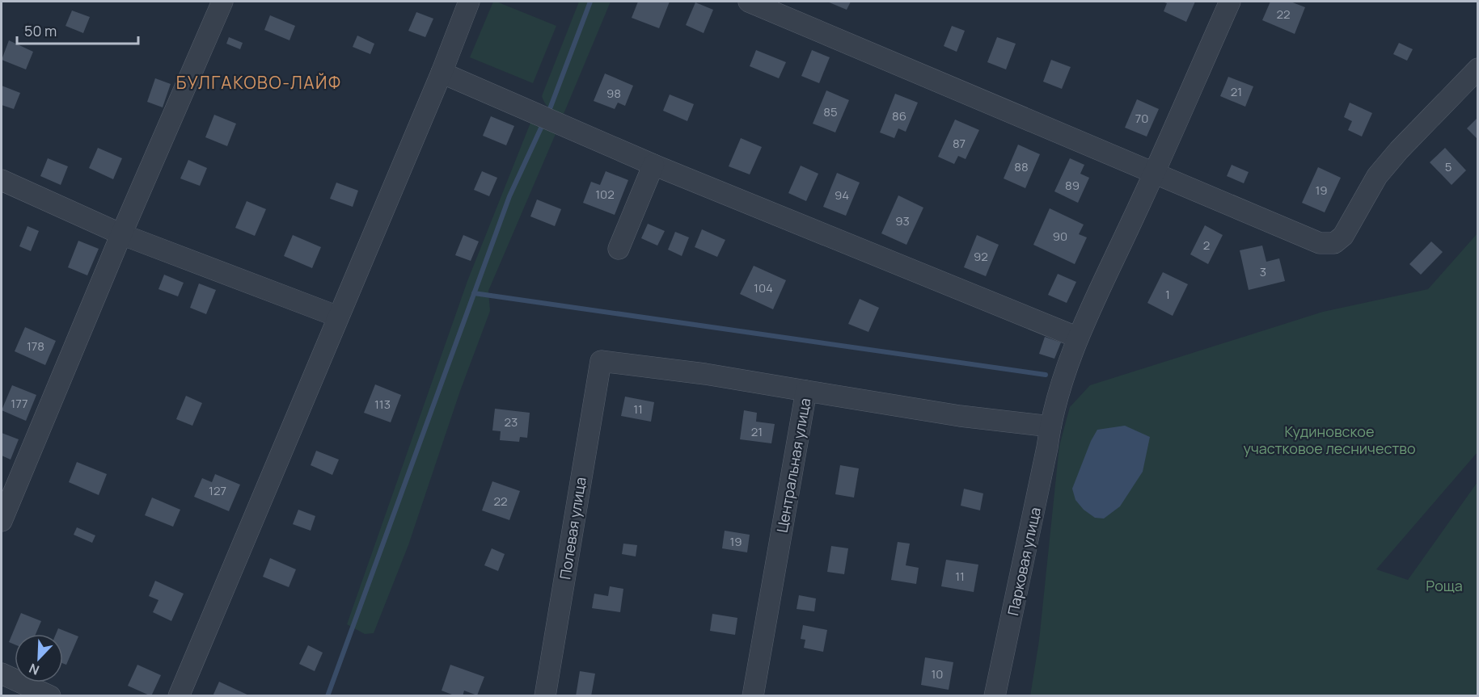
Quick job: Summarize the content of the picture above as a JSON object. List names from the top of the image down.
{
  "streets": {
    "street": ["Центральная улица", "Полевая улица", "Парковая улица"]
  },
  "crossings": [
    ["Центральная улица", "Полевая улица"],
    ["Центральная улица", "Парковая улица"]
  ],
  "districts": ["БУЛГАКОВО-ЛАЙФ"],
  "parks": ["Кудиновское участковое лесничество", "Роща"],
  "house_numbers": [
    "22",
    "21",
    "98",
    "85",
    "86",
    "70",
    "87",
    "88",
    "5",
    "89",
    "19",
    "102",
    "94",
    "93",
    "90",
    "2",
    "92",
    "3",
    "104",
    "1",
    "178",
    "177",
    "113",
    "11",
    "23",
    "21",
    "127",
    "22",
    "19",
    "11",
    "10"
  ],
  "scale_bar": "50 m",
  "north": "bottom left"
}
